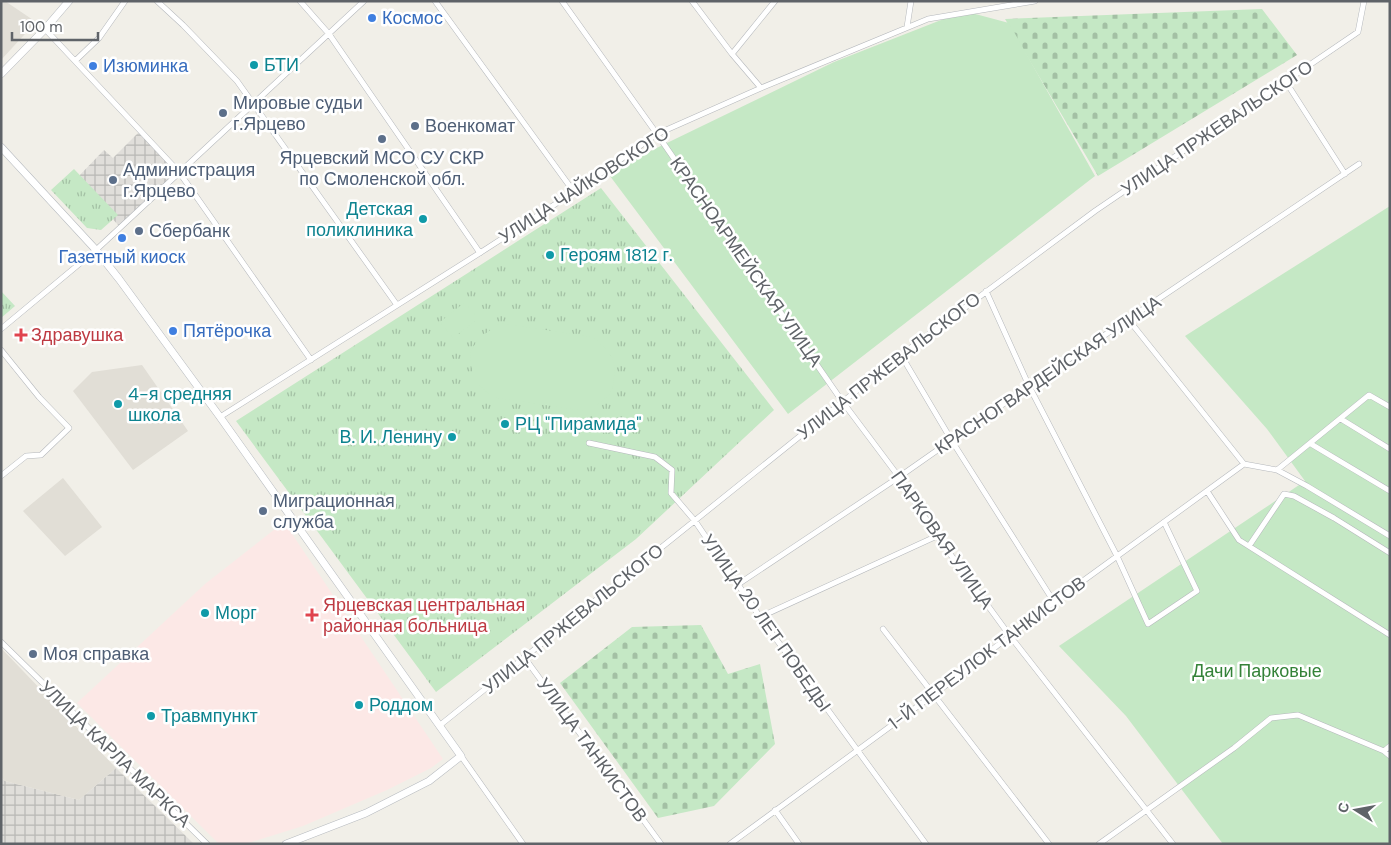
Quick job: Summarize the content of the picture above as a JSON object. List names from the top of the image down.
{
  "streets": {
    "street": [
      "УЛИЦА ПРЖЕВАЛЬСКОГО",
      "УЛИЦА ЧАЙКОВСКОГО",
      "КРАСНОАРМЕЙСКАЯ УЛИЦА",
      "КРАСНОГВАРДЕЙСКАЯ УЛИЦА",
      "ПАРКОВАЯ УЛИЦА",
      "УЛИЦА 20 ЛЕТ ПОБЕДЫ",
      "1-Й ПЕРЕУЛОК ТАНКИСТОВ",
      "УЛИЦА ТАНКИСТОВ",
      "УЛИЦА КАРЛА МАРКСА"
    ]
  },
  "crossings": [
    ["УЛИЦА ПРЖЕВАЛЬСКОГО", "КРАСНОАРМЕЙСКАЯ УЛИЦА"],
    ["УЛИЦА ПРЖЕВАЛЬСКОГО", "ПАРКОВАЯ УЛИЦА"],
    ["УЛИЦА ПРЖЕВАЛЬСКОГО", "УЛИЦА 20 ЛЕТ ПОБЕДЫ"],
    ["УЛИЦА ПРЖЕВАЛЬСКОГО", "УЛИЦА ТАНКИСТОВ"],
    ["УЛИЦА ЧАЙКОВСКОГО", "КРАСНОАРМЕЙСКАЯ УЛИЦА"],
    ["КРАСНОАРМЕЙСКАЯ УЛИЦА", "ПАРКОВАЯ УЛИЦА"],
    ["КРАСНОГВАРДЕЙСКАЯ УЛИЦА", "ПАРКОВАЯ УЛИЦА"],
    ["КРАСНОГВАРДЕЙСКАЯ УЛИЦА", "УЛИЦА 20 ЛЕТ ПОБЕДЫ"],
    ["ПАРКОВАЯ УЛИЦА", "1-Й ПЕРЕУЛОК ТАНКИСТОВ"],
    ["УЛИЦА 20 ЛЕТ ПОБЕДЫ", "1-Й ПЕРЕУЛОК ТАНКИСТОВ"]
  ],
  "parks": ["Дачи Парковые"],
  "places": {
    "other": [
      "Космос",
      "БТИ",
      "Изюминка",
      "Мировые судьи г.Ярцево",
      "Военкомат",
      "Ярцевский МСО СУ СКР по Смоленской обл.",
      "Администрация г.Ярцево",
      "Детская поликлиника",
      "Сбербанк",
      "Газетный киоск",
      "Героям 1812 г.",
      "Пятёрочка",
      "4-я средняя школа",
      "РЦ \"Пирамида\"",
      "В. И. Ленину",
      "Миграционная служба",
      "Морг",
      "Моя справка",
      "Роддом",
      "Травмпункт"
    ],
    "health": ["Здравушка", "Ярцевская центральная районная больница"]
  },
  "scale_bar": "100 m",
  "north": "left"
}
